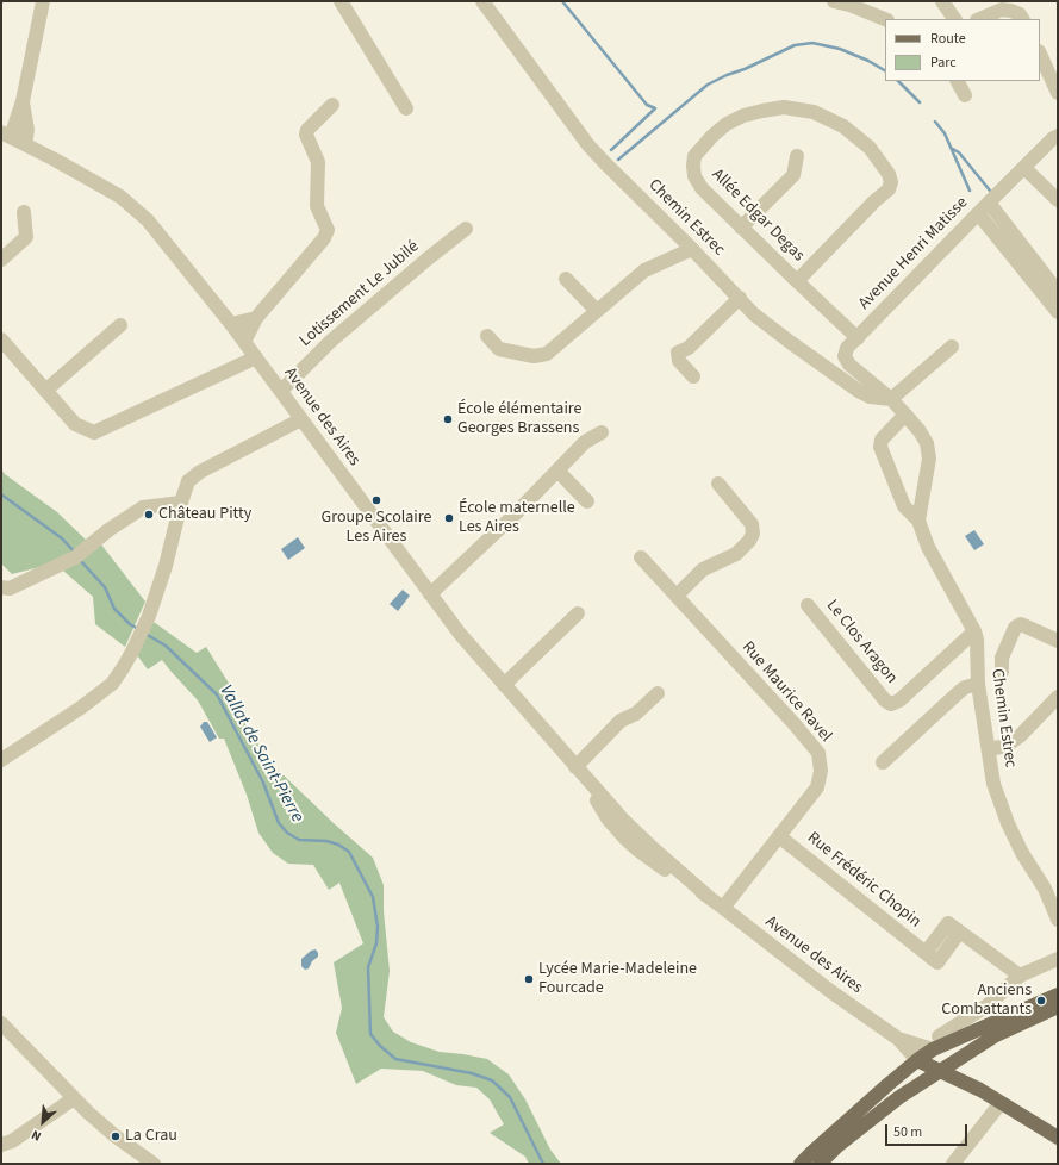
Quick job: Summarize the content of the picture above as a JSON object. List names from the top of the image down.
{
  "streets": {
    "street": [
      "Allée Edgar Degas",
      "Chemin Estrec",
      "Avenue Henri Matisse",
      "Lotissement Le Jubilé",
      "Avenue des Aires",
      "Le Clos Aragon",
      "Rue Maurice Ravel",
      "Rue Frédéric Chopin"
    ]
  },
  "crossings": [
    ["Allée Edgar Degas", "Avenue Henri Matisse"],
    ["Chemin Estrec", "Avenue Henri Matisse"],
    ["Chemin Estrec", "Le Clos Aragon"],
    ["Lotissement Le Jubilé", "Avenue des Aires"],
    ["Avenue des Aires", "Rue Maurice Ravel"],
    ["Rue Maurice Ravel", "Rue Frédéric Chopin"]
  ],
  "water": ["Vallat de Saint-Pierre"],
  "places": [
    "École élémentaire Georges Brassens",
    "Groupe Scolaire Les Aires",
    "Château Pitty",
    "École maternelle Les Aires",
    "Lycée Marie-Madeleine Fourcade",
    "Anciens Combattants",
    "La Crau"
  ],
  "legend": ["Route", "Parc"],
  "scale_bar": "50 m",
  "north": "bottom left"
}
